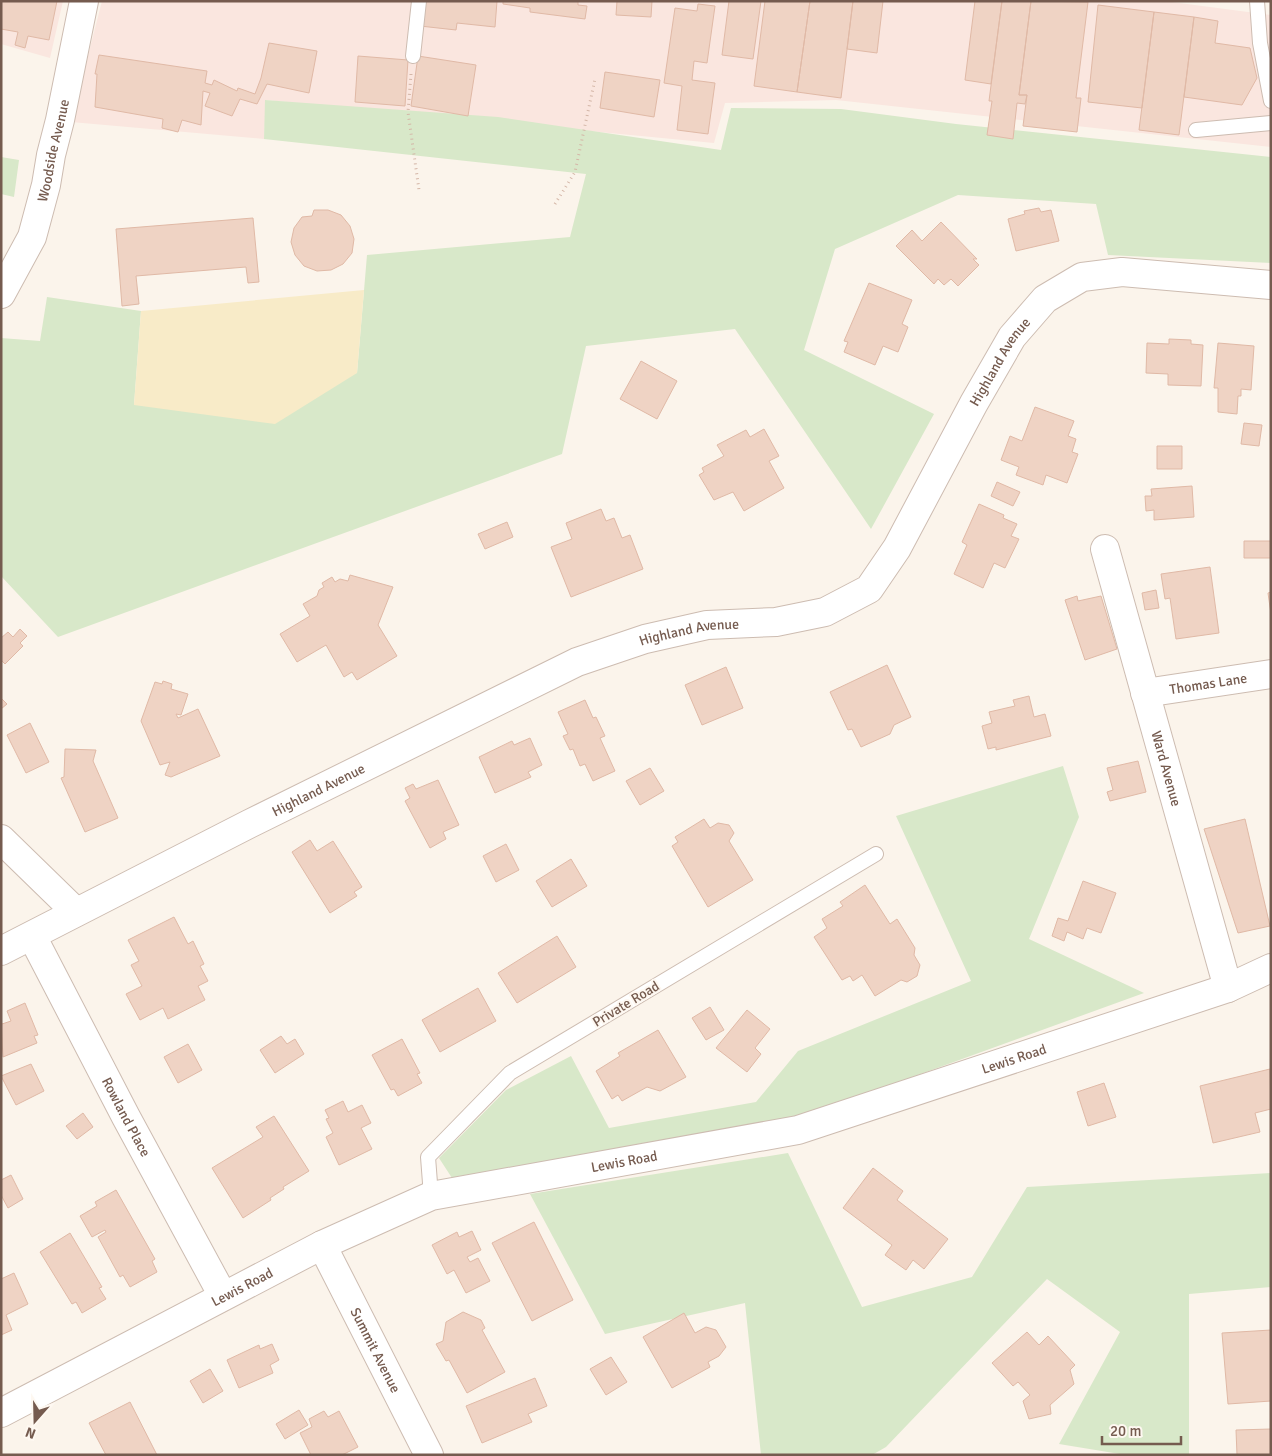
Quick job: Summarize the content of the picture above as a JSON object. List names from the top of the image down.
{
  "streets": {
    "street": [
      "Woodside Avenue",
      "Highland Avenue",
      "Thomas Lane",
      "Ward Avenue",
      "Lewis Road",
      "Rowland Place",
      "Summit Avenue"
    ],
    "lane": ["Private Road"]
  },
  "crossings": [
    ["Highland Avenue", "Rowland Place"],
    ["Thomas Lane", "Ward Avenue"],
    ["Ward Avenue", "Lewis Road"],
    ["Private Road", "Lewis Road"],
    ["Lewis Road", "Rowland Place"],
    ["Lewis Road", "Summit Avenue"]
  ],
  "scale_bar": "20 m",
  "north": "bottom"
}
